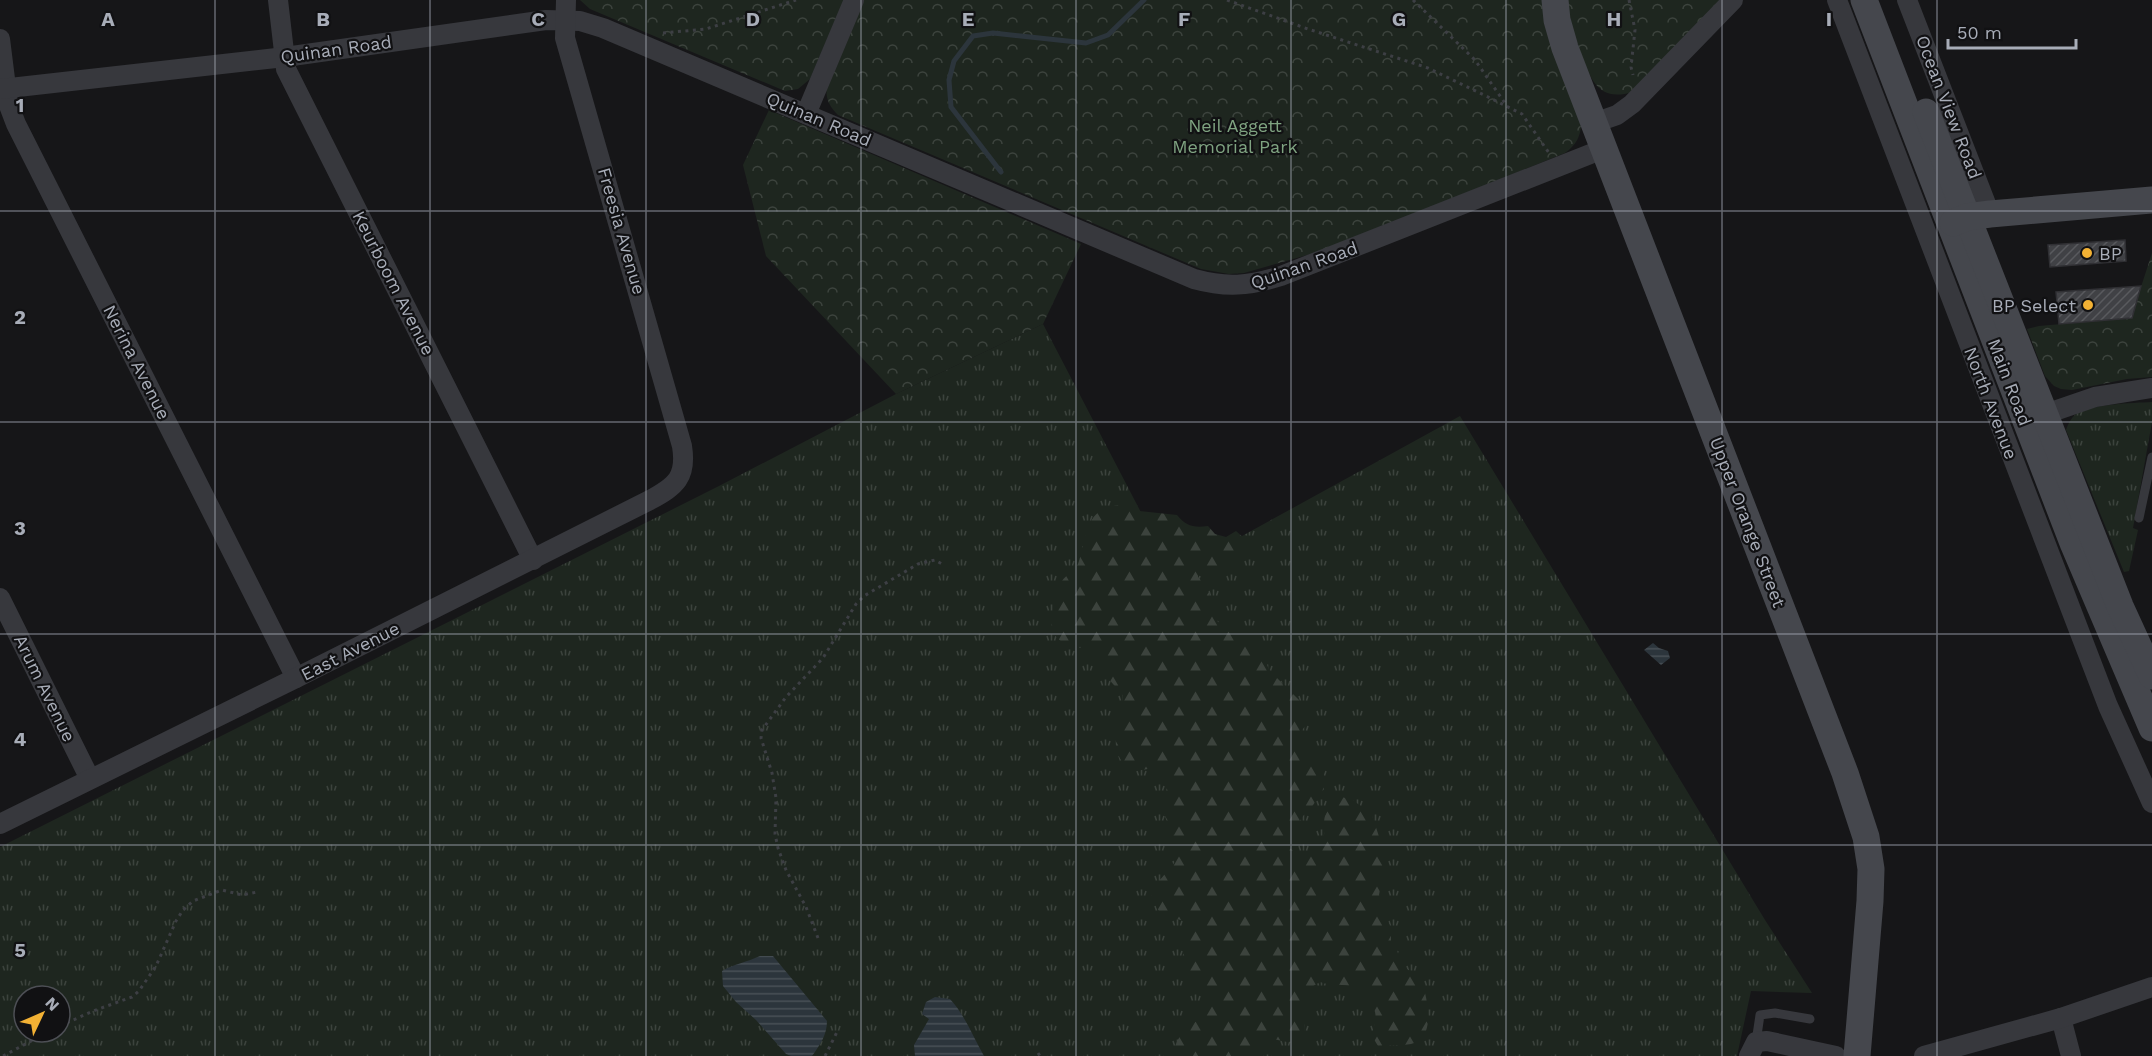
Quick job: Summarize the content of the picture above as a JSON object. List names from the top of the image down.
{
  "streets": {
    "main road": ["Main Road", "Upper Orange Street"],
    "street": [
      "Quinan Road",
      "Ocean View Road",
      "Freesia Avenue",
      "Keurboom Avenue",
      "Nerina Avenue",
      "North Avenue",
      "East Avenue",
      "Arum Avenue"
    ]
  },
  "crossings": [
    ["Quinan Road", "Freesia Avenue"],
    ["Quinan Road", "Keurboom Avenue"],
    ["Quinan Road", "Nerina Avenue"],
    ["Quinan Road", "Upper Orange Street"],
    ["Ocean View Road", "Main Road"],
    ["Freesia Avenue", "East Avenue"],
    ["Keurboom Avenue", "East Avenue"],
    ["Nerina Avenue", "East Avenue"],
    ["East Avenue", "Arum Avenue"]
  ],
  "parks": ["Neil Aggett Memorial Park"],
  "places": ["BP", "BP Select"],
  "scale_bar": "50 m",
  "north": "top right",
  "grid": {
    "columns": [
      "A",
      "B",
      "C",
      "D",
      "E",
      "F",
      "G",
      "H",
      "I"
    ],
    "rows": [
      "1",
      "2",
      "3",
      "4",
      "5"
    ]
  }
}
